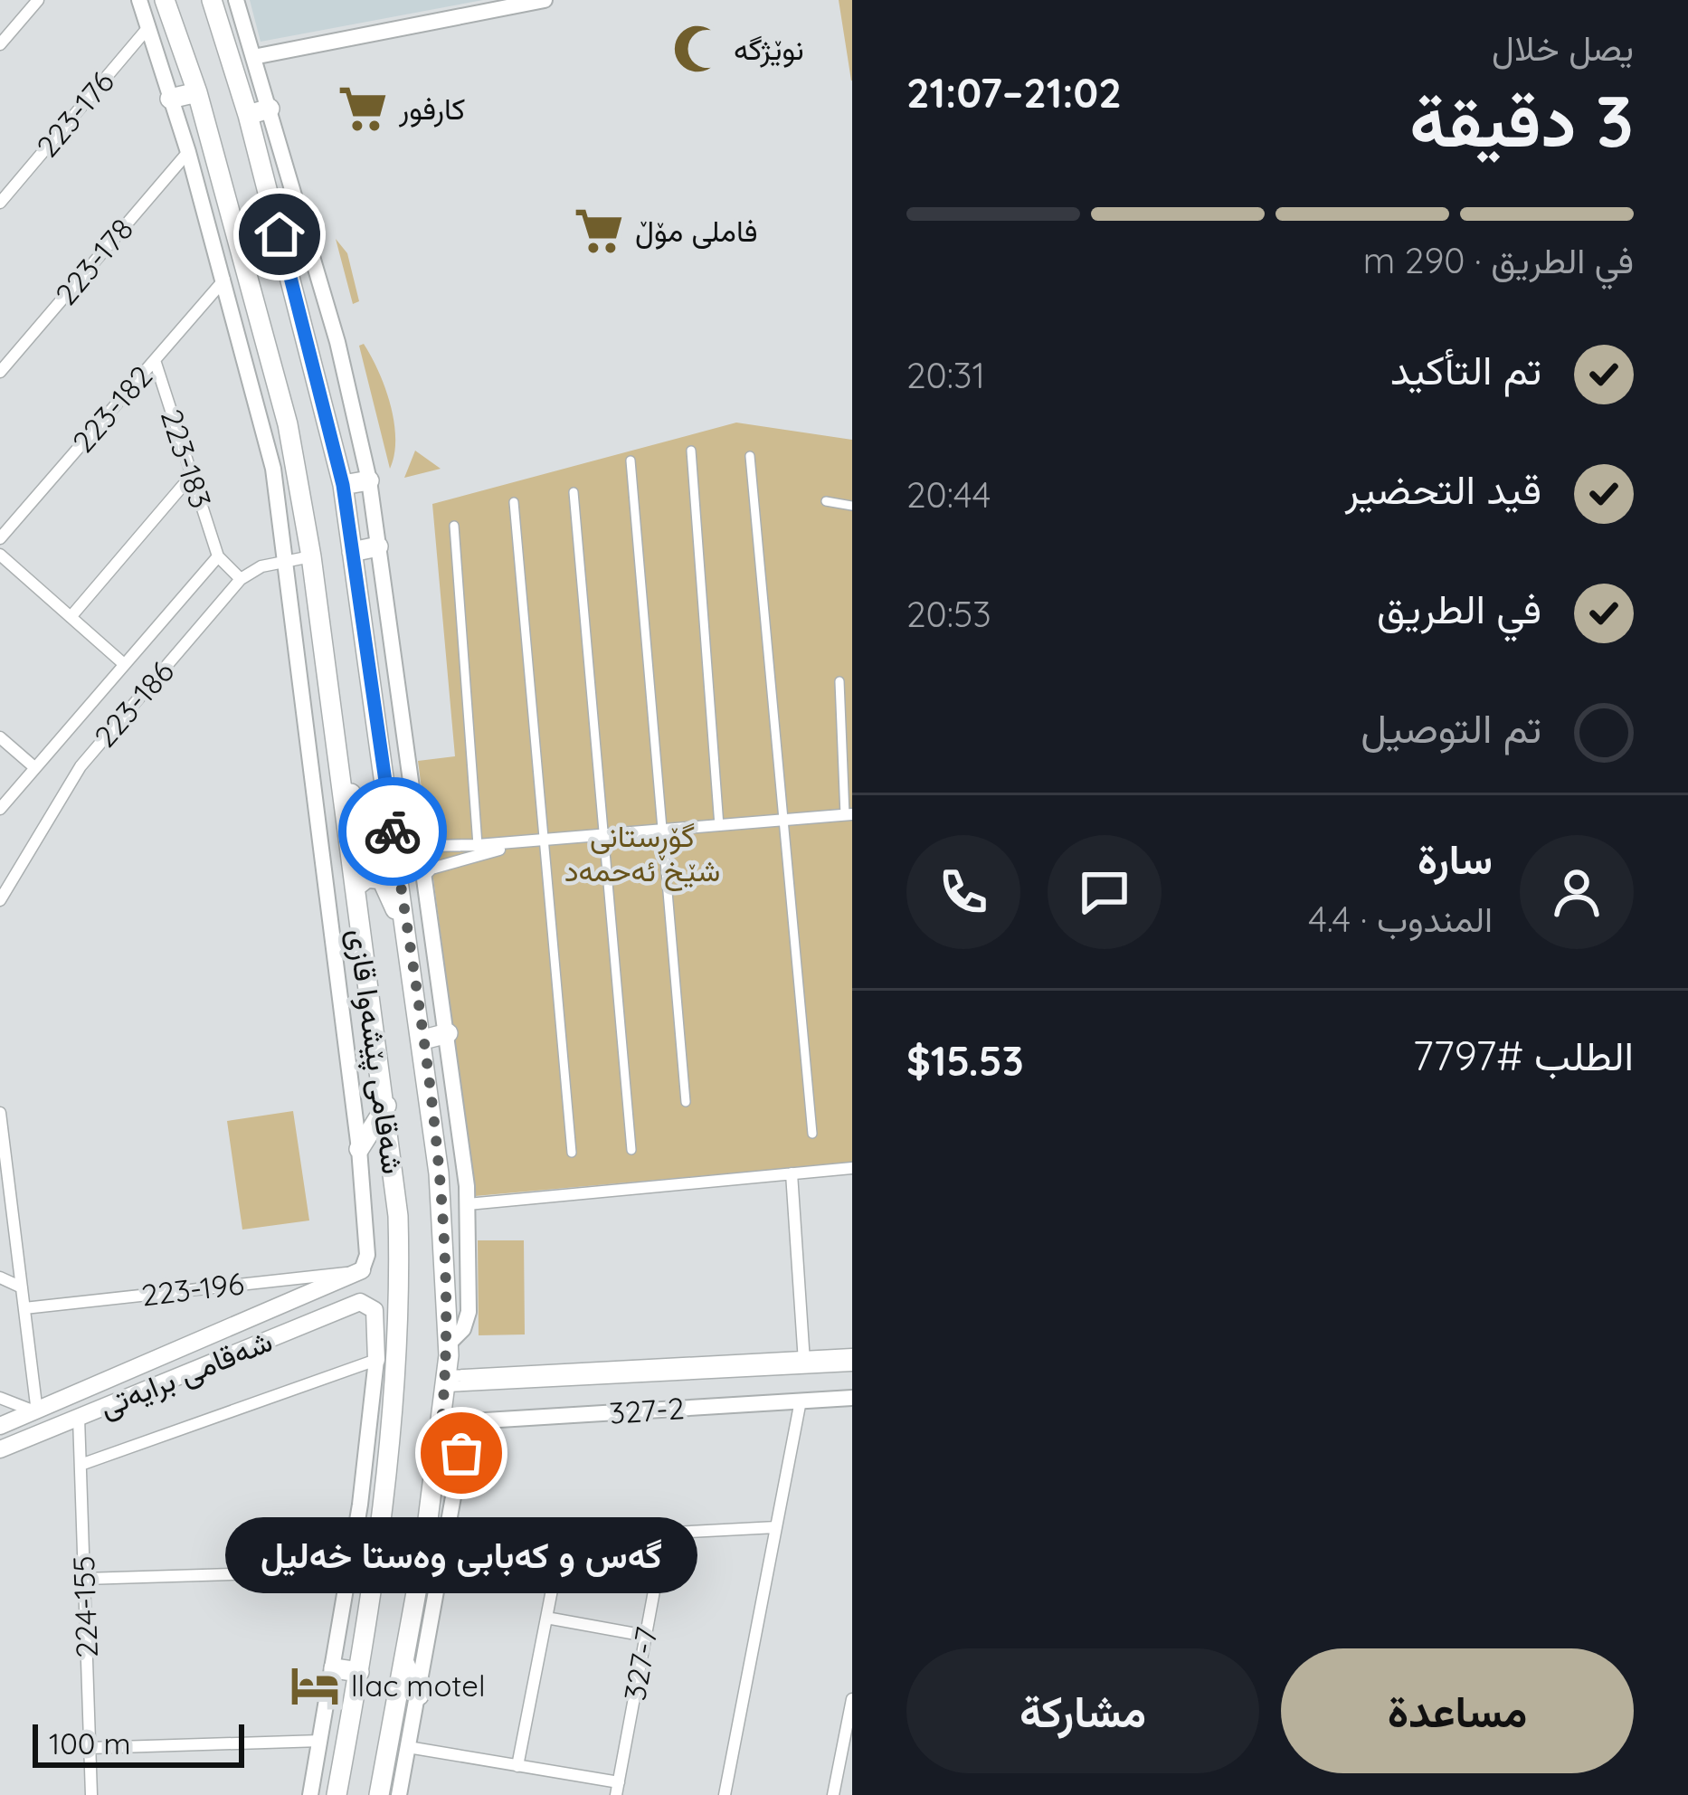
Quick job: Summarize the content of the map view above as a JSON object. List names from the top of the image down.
{
  "streets": {
    "highway": ["شەقامی پێشەوا قازی"],
    "main road": ["شەقامی برایەتی"],
    "street": [
      "223-176",
      "223-178",
      "223-182",
      "223-183",
      "223-186",
      "223-196",
      "327-2",
      "224-155",
      "327-7"
    ]
  },
  "crossings": [
    ["223-182", "223-183"],
    ["223-186", "شەقامی پێشەوا قازی"],
    ["شەقامی پێشەوا قازی", "327-2"],
    ["223-196", "شەقامی برایەتی"],
    ["شەقامی برایەتی", "224-155"]
  ],
  "parks": ["گۆڕستانی شێخ ئەحمەد"],
  "places": {
    "mosque": ["نوێژگە"],
    "supermarket": ["کارفور", "فاملی مۆڵ"],
    "other": ["گەس و کەبابی وەستا خەلیل"],
    "hotel": ["llac motel"]
  },
  "scale_bar": "100 m",
  "page": {
    "heading": ["3 دقيقة", "يصل خلال", "21:02–21:07"],
    "panel": [
      "سارة",
      "المندوب · 4.4",
      "الطلب #7797",
      "$15.53"
    ],
    "bar": "في الطريق · 290 m",
    "list": [
      ["تم التأكيد", "20:31"],
      ["قيد التحضير", "20:44"],
      ["في الطريق", "20:53"],
      "تم التوصيل"
    ],
    "bubble": "گەس و کەبابی وەستا خەلیل",
    "buttons": ["مساعدة", "مشاركة"],
    "scale": "100 m"
  }
}
